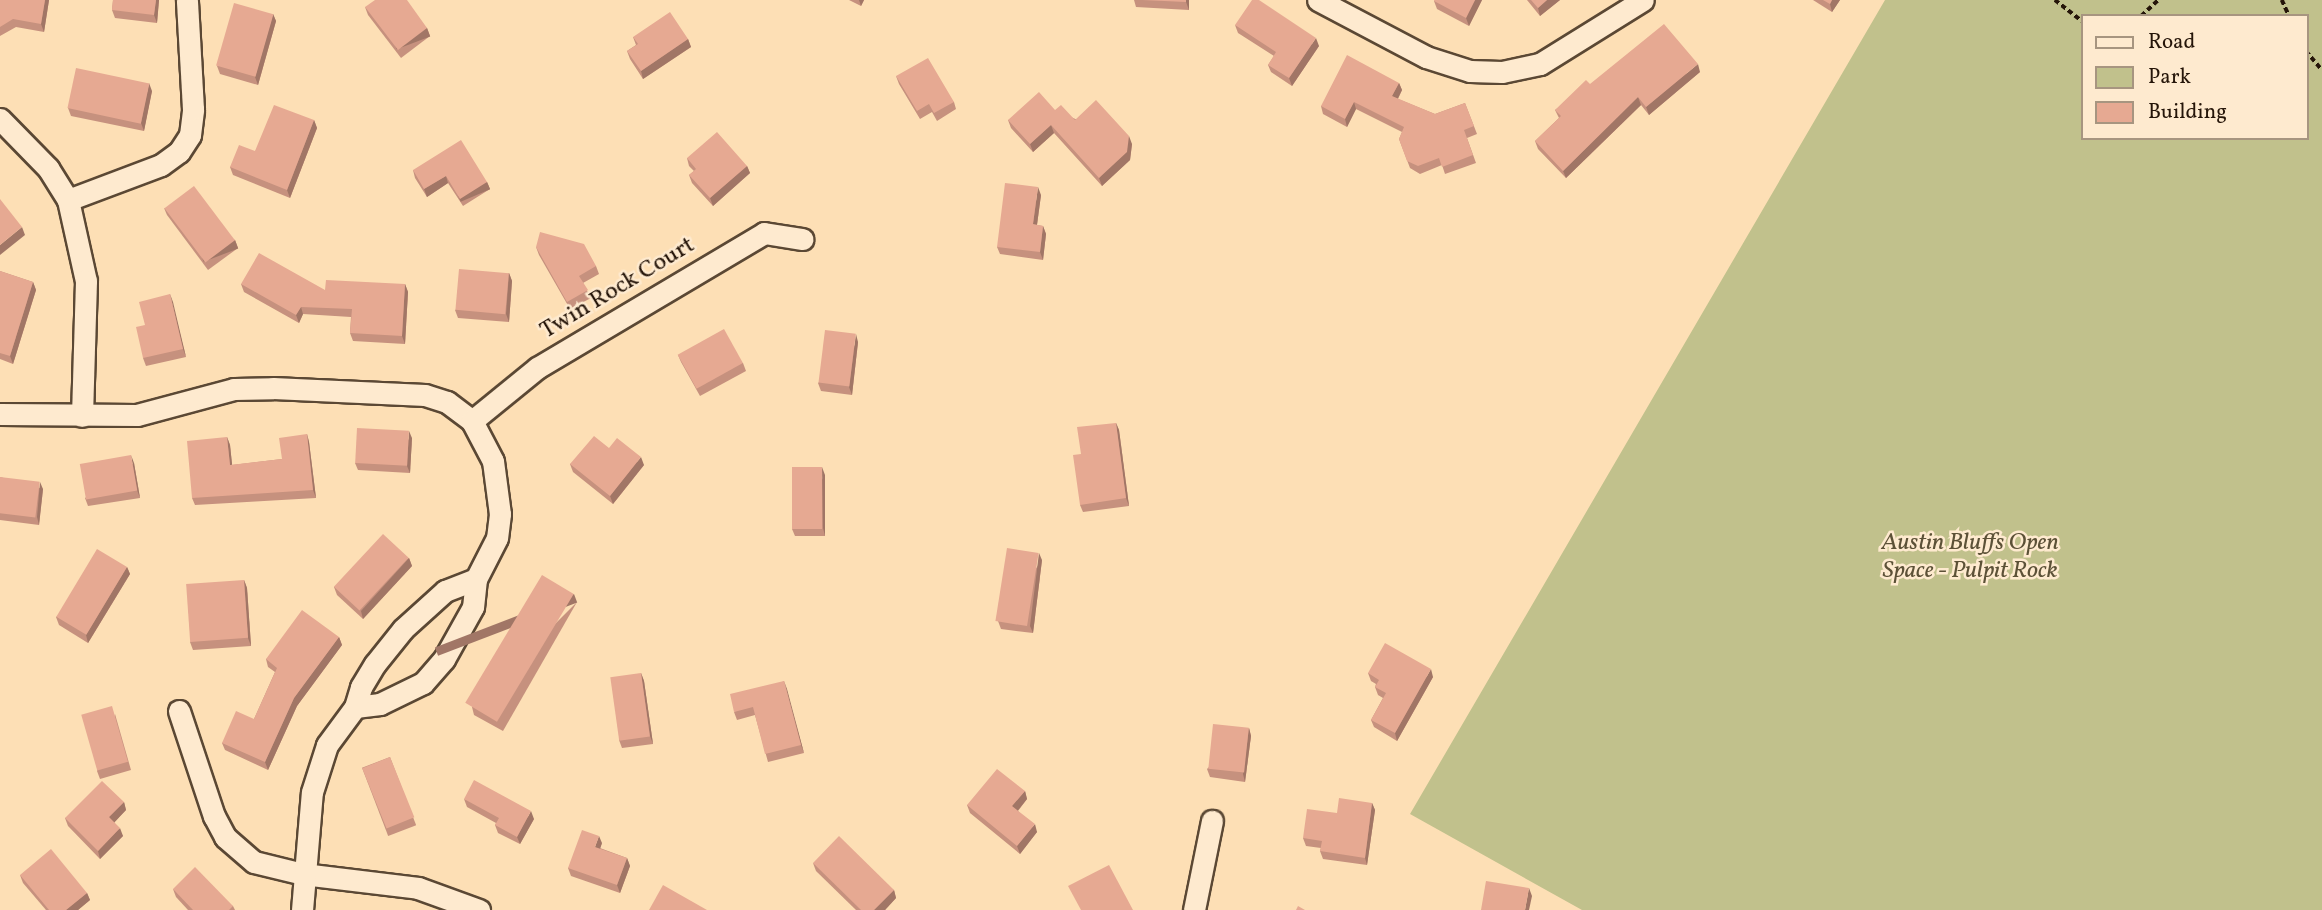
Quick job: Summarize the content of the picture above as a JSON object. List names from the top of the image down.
{
  "streets": {
    "street": ["Twin Rock Court"]
  },
  "parks": ["Austin Bluffs Open Space - Pulpit Rock"],
  "legend": ["Road", "Park", "Building"]
}
